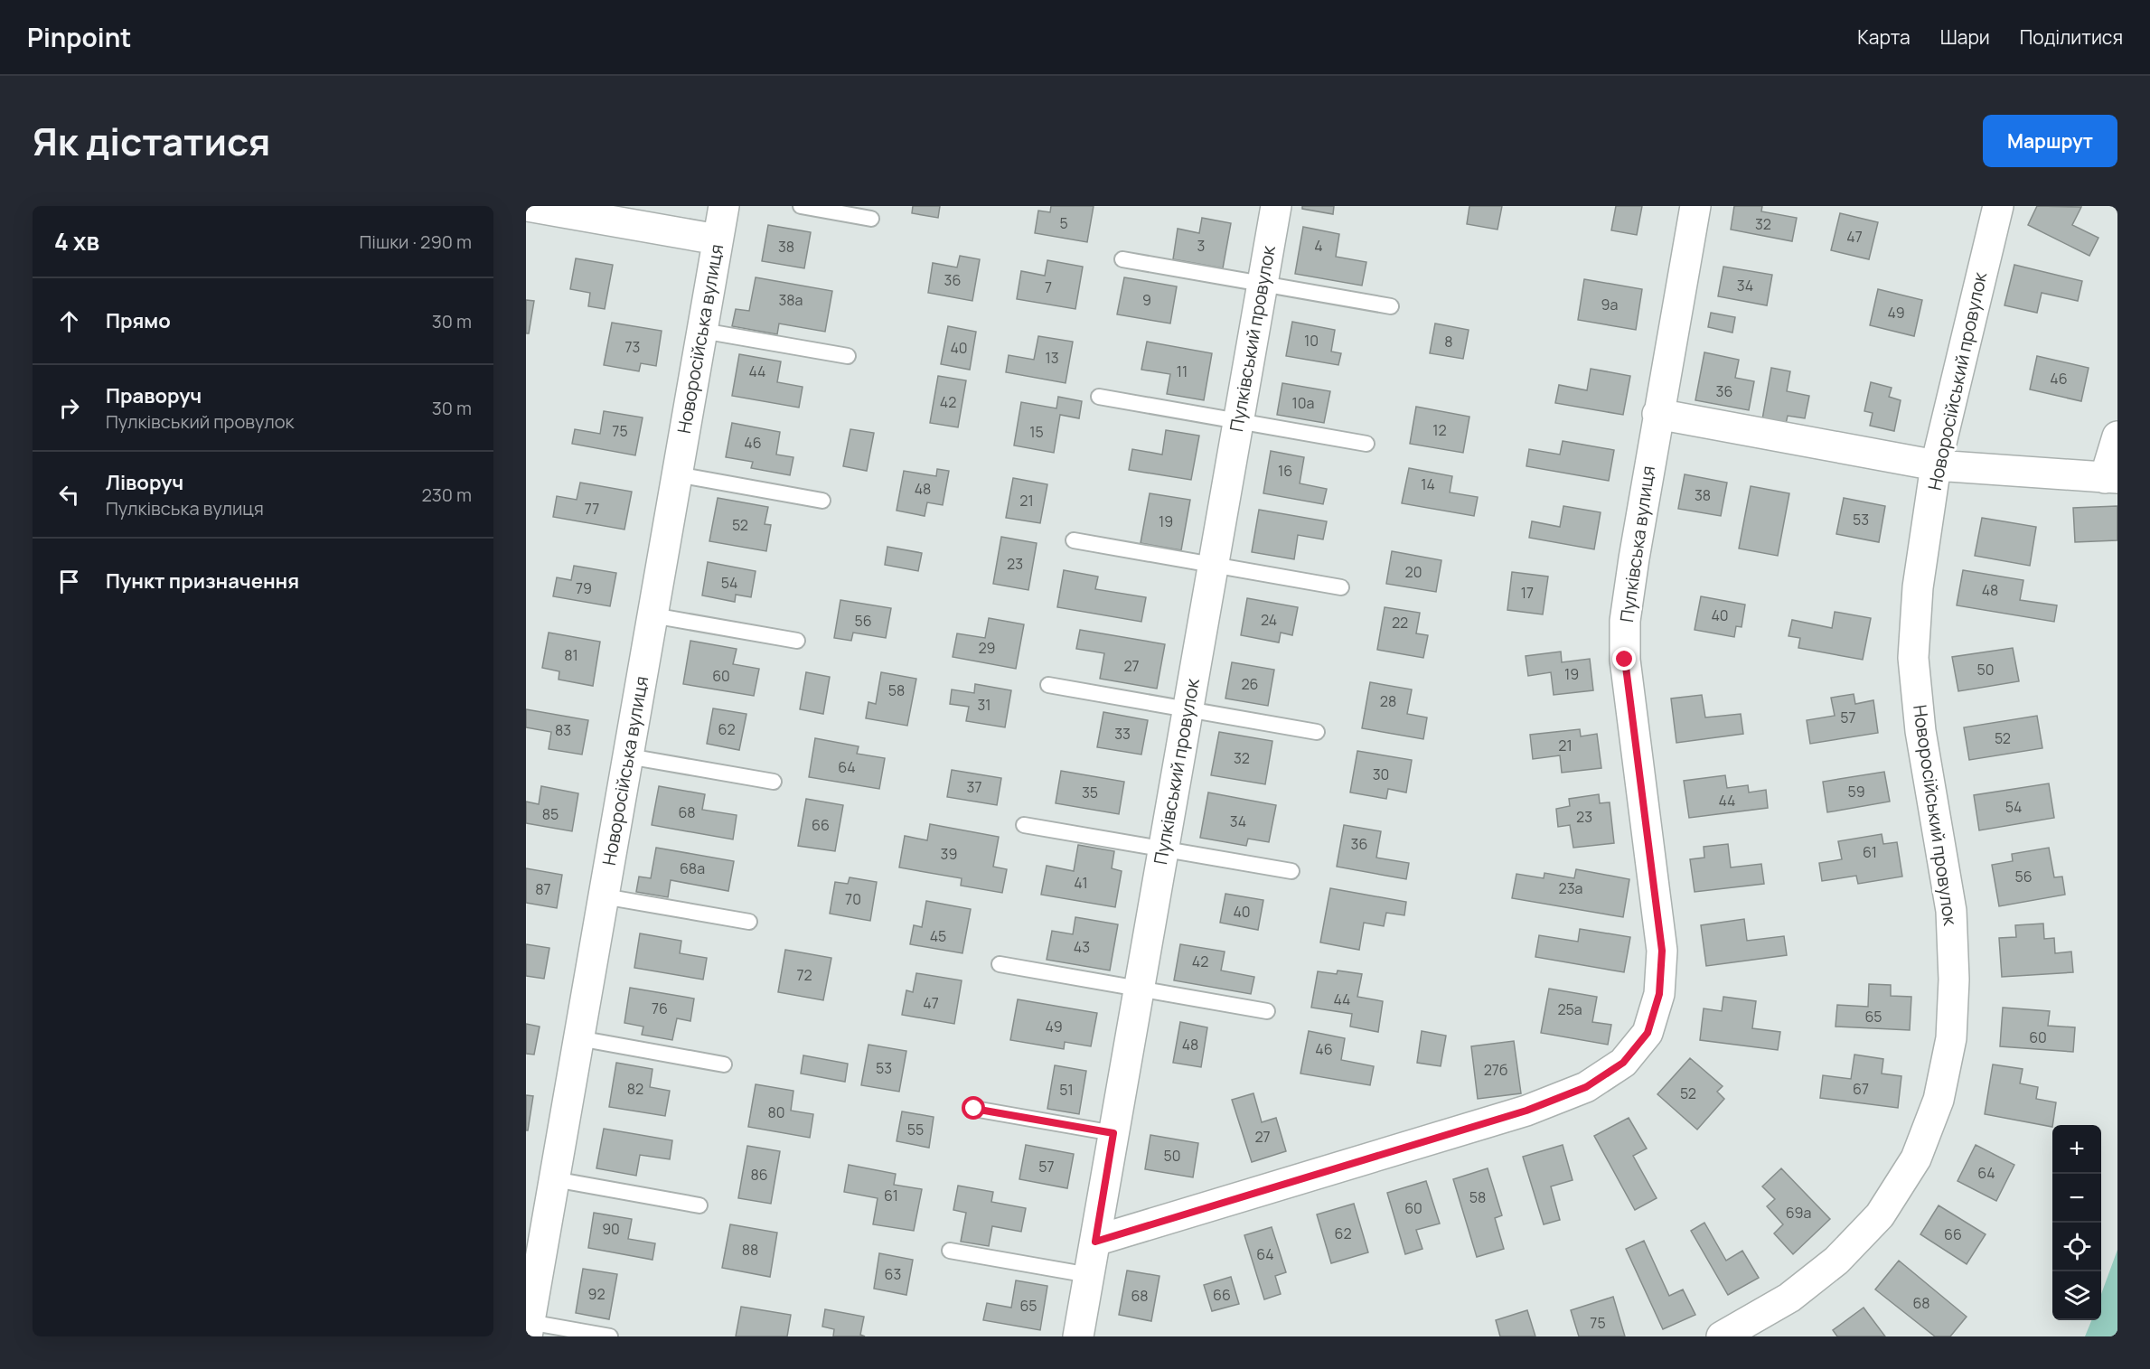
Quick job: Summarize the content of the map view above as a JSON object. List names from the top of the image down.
{
  "streets": {
    "street": [
      "Новоросійська вулиця",
      "Пулківський провулок",
      "Новоросійський провулок",
      "Пулківська вулиця"
    ]
  },
  "crossings": [
    ["Пулківський провулок", "Пулківська вулиця"]
  ],
  "house_numbers": [
    "5",
    "32",
    "47",
    "3",
    "4",
    "38",
    "36",
    "34",
    "7",
    "38а",
    "9",
    "9а",
    "49",
    "10",
    "8",
    "73",
    "40",
    "13",
    "44",
    "11",
    "46",
    "36",
    "42",
    "10а",
    "12",
    "75",
    "15",
    "46",
    "16",
    "14",
    "48",
    "38",
    "21",
    "77",
    "53",
    "19",
    "52",
    "23",
    "20",
    "54",
    "79",
    "48",
    "17",
    "40",
    "24",
    "56",
    "22",
    "29",
    "81",
    "27",
    "50",
    "19",
    "60",
    "26",
    "58",
    "28",
    "31",
    "57",
    "62",
    "83",
    "33",
    "52",
    "21",
    "32",
    "64",
    "30",
    "37",
    "59",
    "35",
    "44",
    "54",
    "68",
    "85",
    "23",
    "34",
    "66",
    "36",
    "61",
    "39",
    "68а",
    "56",
    "41",
    "23а",
    "87",
    "70",
    "40",
    "45",
    "43",
    "42",
    "72",
    "44",
    "47",
    "76",
    "25а",
    "65",
    "49",
    "60",
    "48",
    "46",
    "53",
    "27б",
    "82",
    "67",
    "51",
    "52",
    "80",
    "55",
    "27",
    "50",
    "57",
    "64",
    "86",
    "61",
    "58",
    "60",
    "69а",
    "90",
    "62",
    "66",
    "88",
    "64",
    "63",
    "92",
    "66",
    "68",
    "68",
    "65",
    "75"
  ],
  "page": {
    "header": "Pinpoint",
    "nav": ["Карта", "Шари", "Поділитися"],
    "title": "Як дістатися",
    "buttons": "Маршрут",
    "heading": ["4 хв", "Пішки · 290 m"],
    "list": [
      ["Прямо", "30 m"],
      ["Праворуч", "Пулківський провулок", "30 m"],
      ["Ліворуч", "Пулківська вулиця", "230 m"],
      "Пункт призначення"
    ],
    "map_buttons": ["+", "−"]
  }
}
